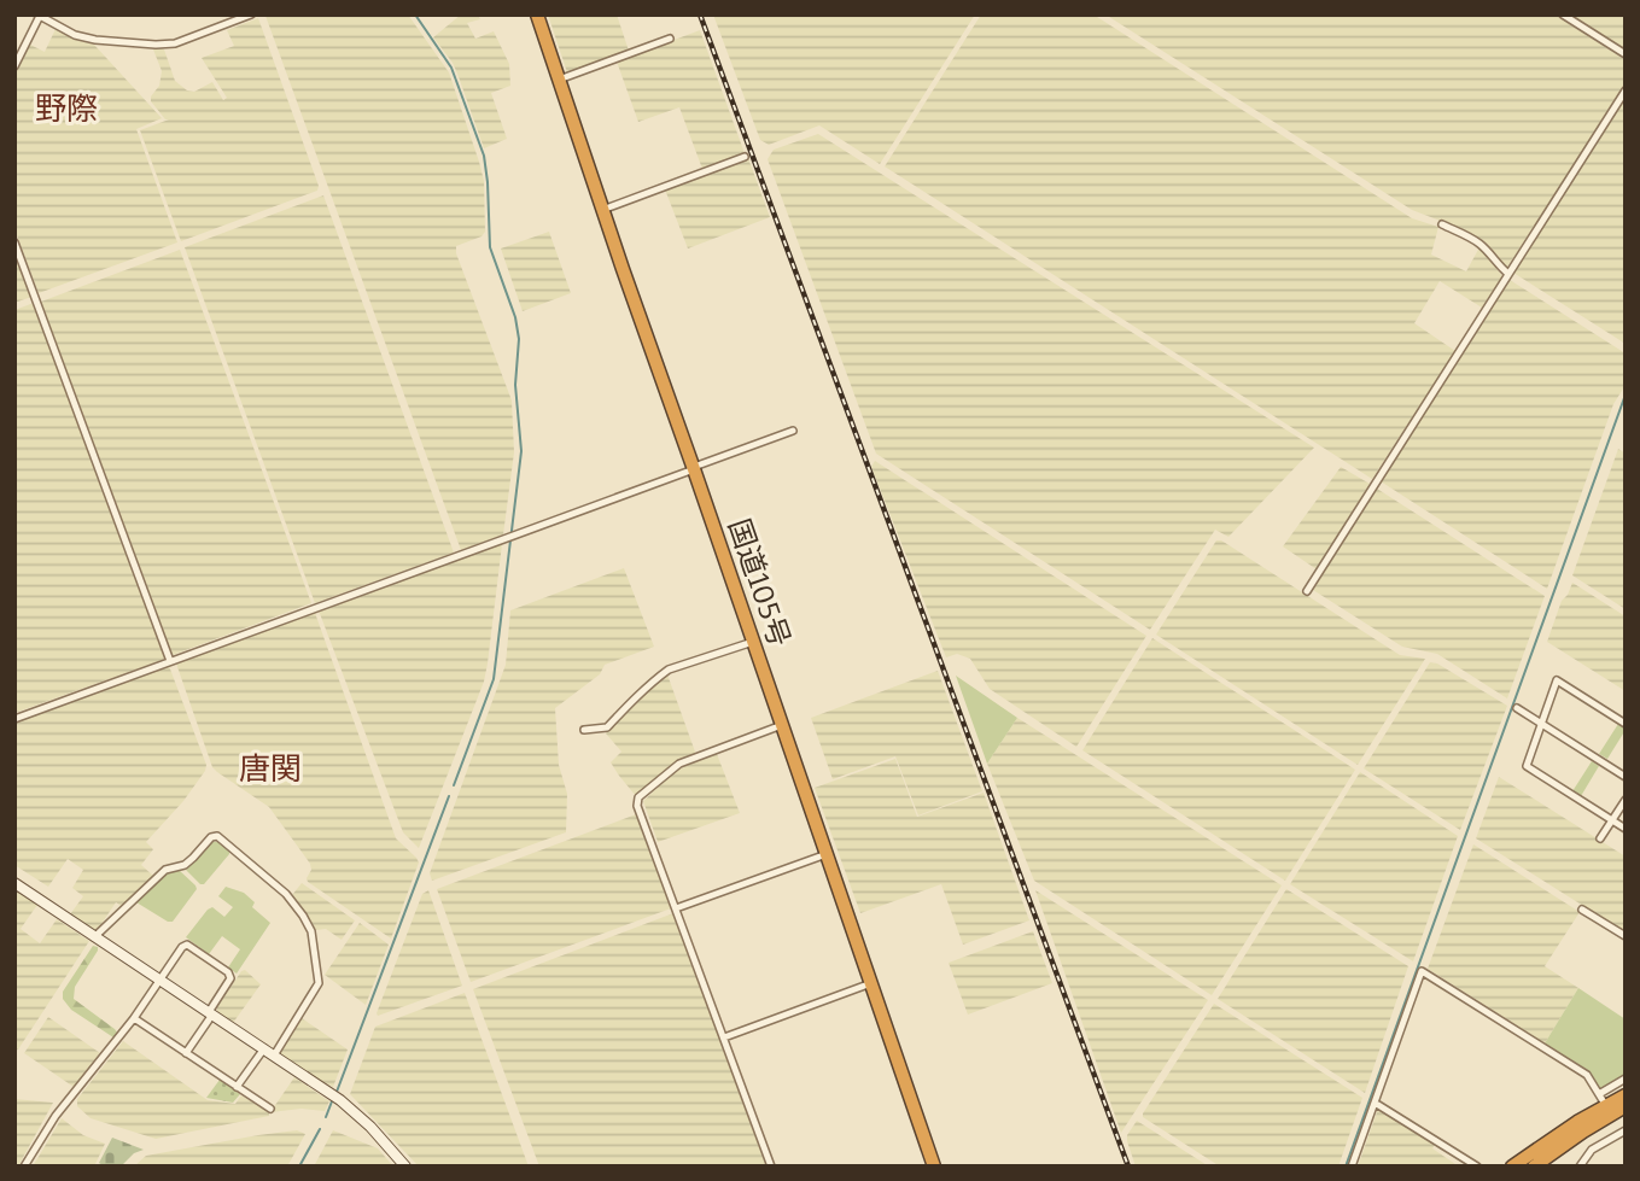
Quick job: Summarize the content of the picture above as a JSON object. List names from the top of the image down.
{
  "streets": {
    "highway": ["国道105号"]
  },
  "districts": ["野際", "唐関"]
}
